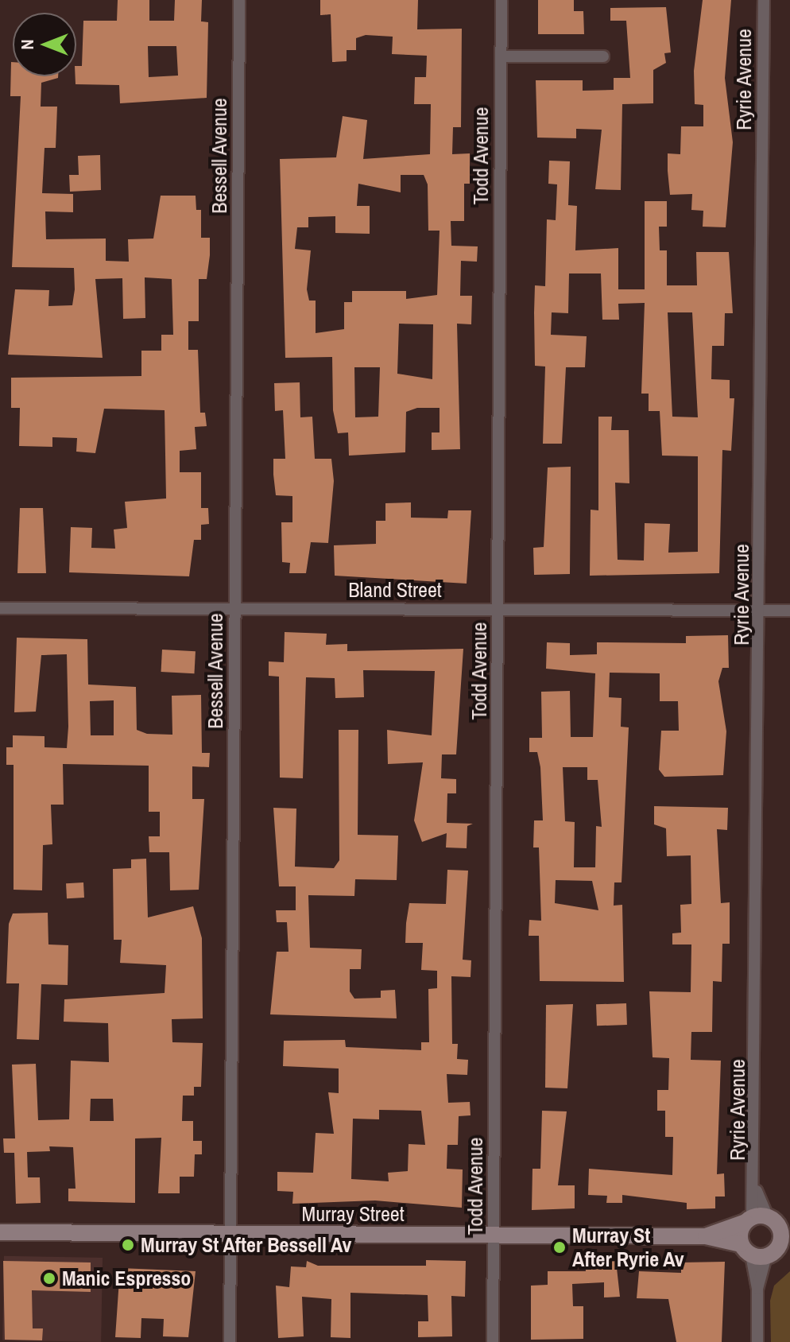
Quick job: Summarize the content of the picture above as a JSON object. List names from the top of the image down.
{
  "streets": {
    "main road": ["Murray Street"],
    "street": [
      "Ryrie Avenue",
      "Bessell Avenue",
      "Todd Avenue",
      "Bland Street"
    ]
  },
  "crossings": [
    ["Ryrie Avenue", "Bland Street"],
    ["Ryrie Avenue", "Murray Street"],
    ["Bessell Avenue", "Bland Street"],
    ["Bessell Avenue", "Murray Street"],
    ["Todd Avenue", "Bland Street"],
    ["Todd Avenue", "Murray Street"]
  ],
  "places": ["Murray St After Bessell Av", "Murray St After Ryrie Av", "Manic Espresso"],
  "north": "left"
}
